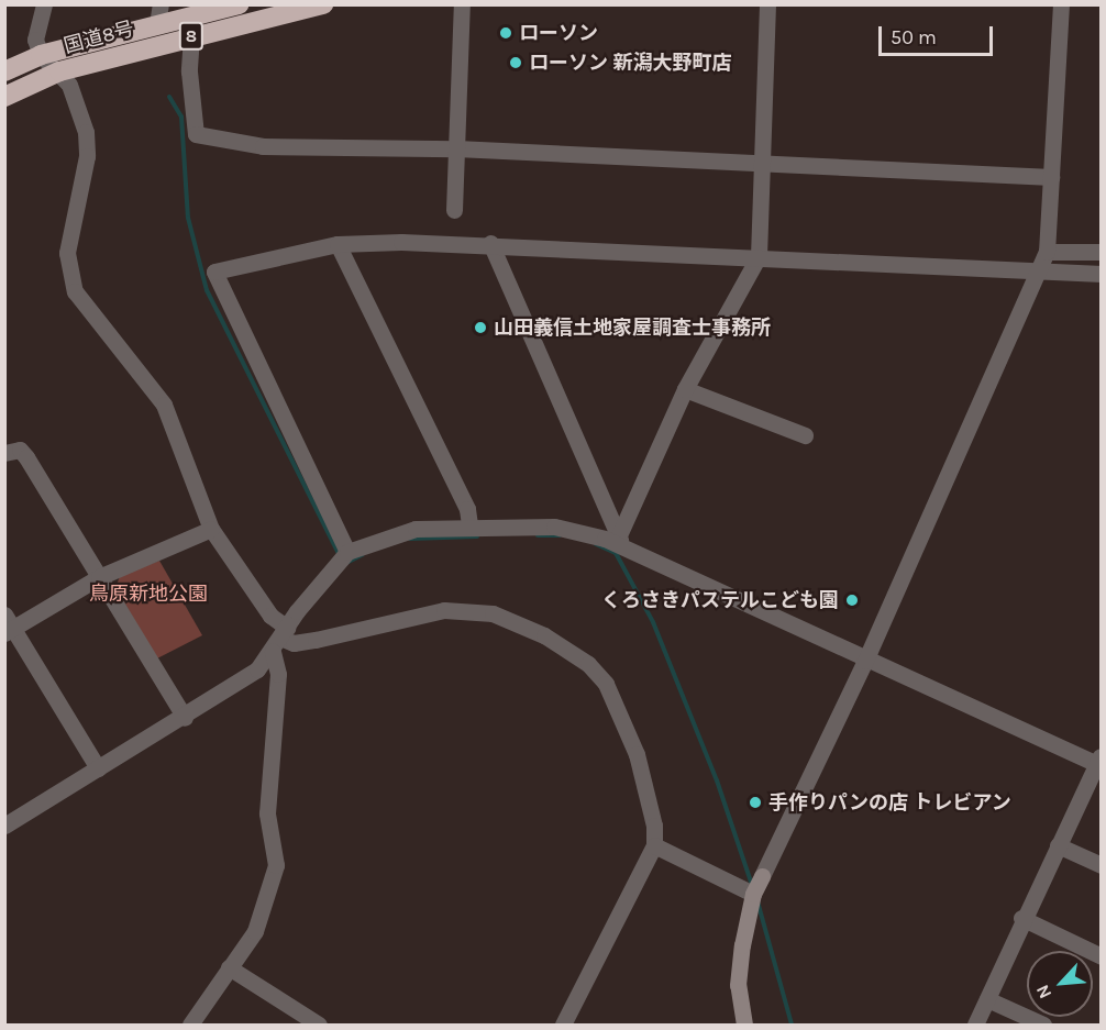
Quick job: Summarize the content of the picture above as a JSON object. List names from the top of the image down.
{
  "streets": {
    "highway": ["8", "国道8号"]
  },
  "parks": ["鳥原新地公園"],
  "places": [
    "ローソン",
    "ローソン 新潟大野町店",
    "山田義信土地家屋調査士事務所",
    "くろさきパステルこども園",
    "手作りパンの店 トレビアン"
  ],
  "scale_bar": "50 m",
  "north": "bottom left"
}
